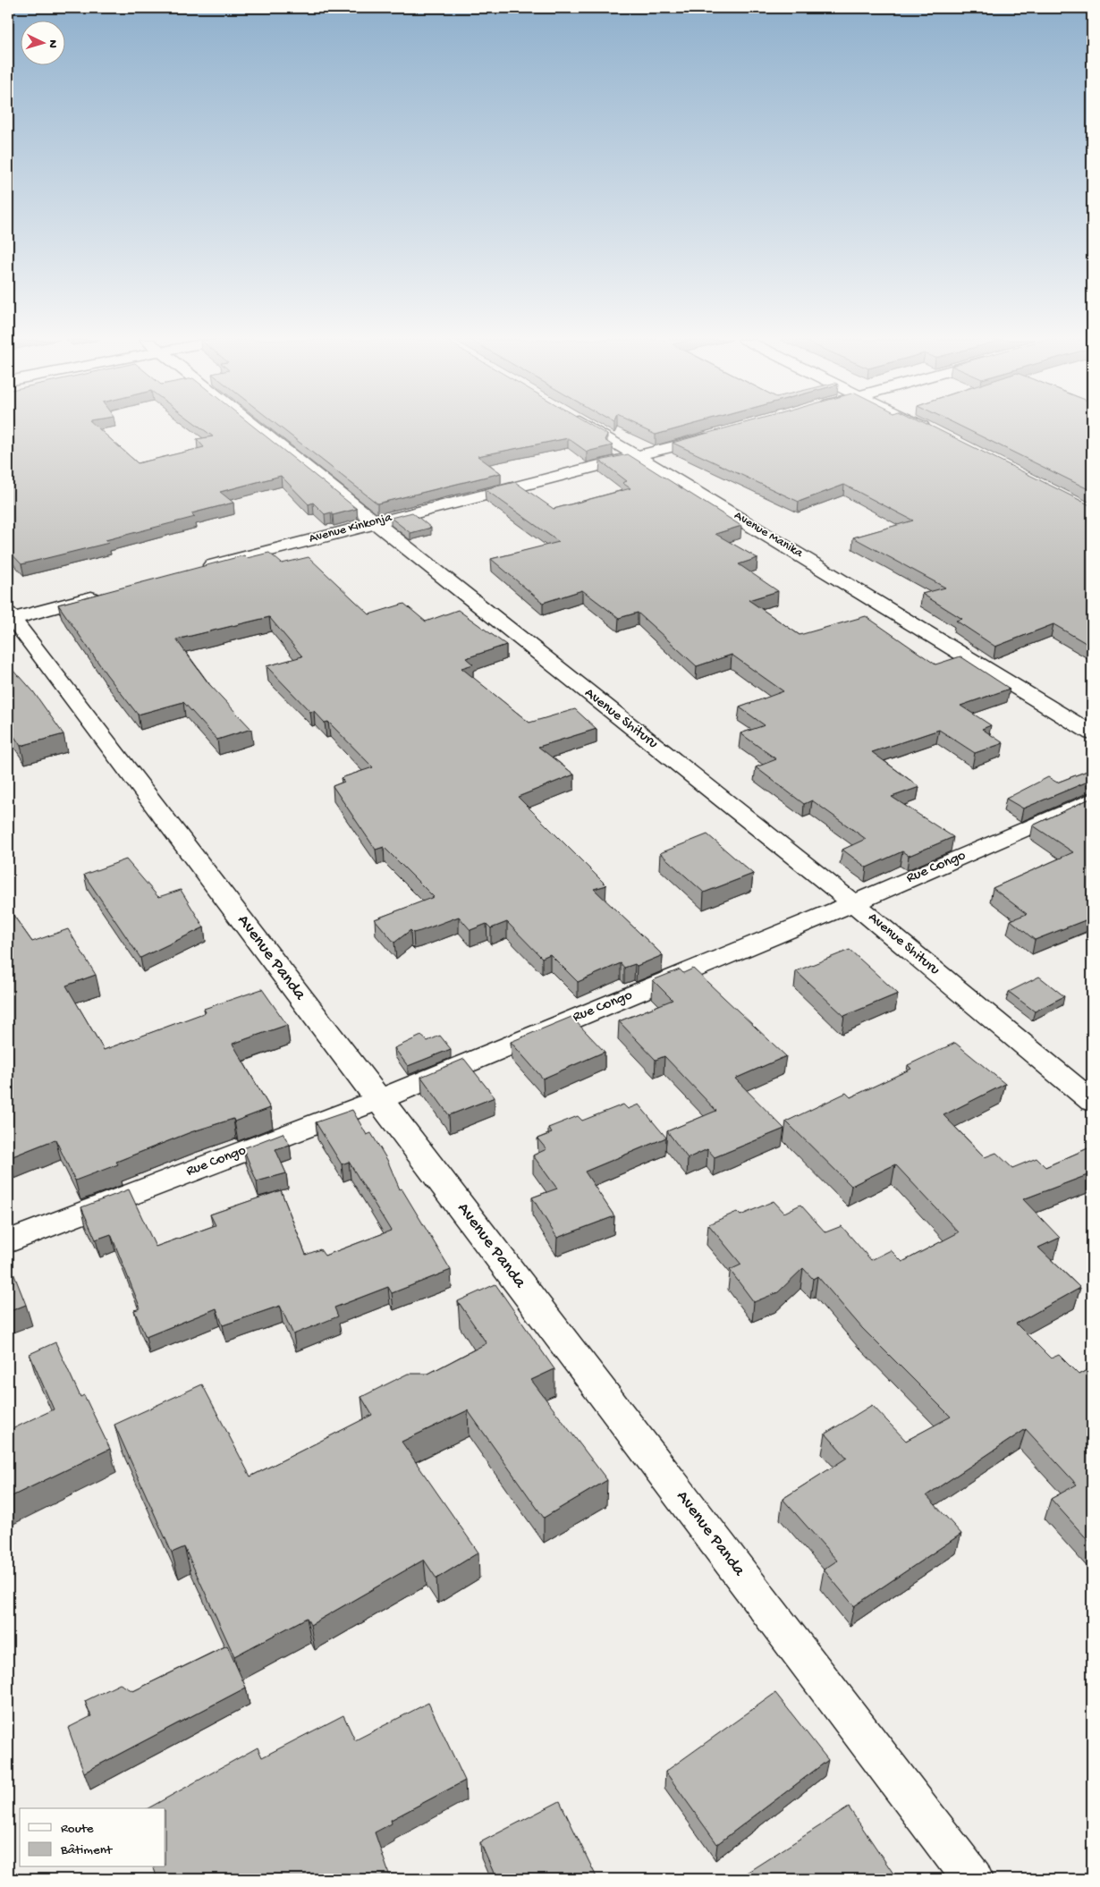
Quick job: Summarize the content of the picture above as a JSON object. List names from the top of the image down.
{
  "streets": {
    "street": [
      "Avenue Kinkonja",
      "Avenue Manika",
      "Avenue Shituru",
      "Rue Congo",
      "Avenue Panda"
    ]
  },
  "crossings": [
    ["Avenue Kinkonja", "Avenue Manika"],
    ["Avenue Kinkonja", "Avenue Shituru"],
    ["Avenue Shituru", "Rue Congo"],
    ["Rue Congo", "Avenue Panda"]
  ],
  "legend": ["Route", "Bâtiment"],
  "north": "right"
}
